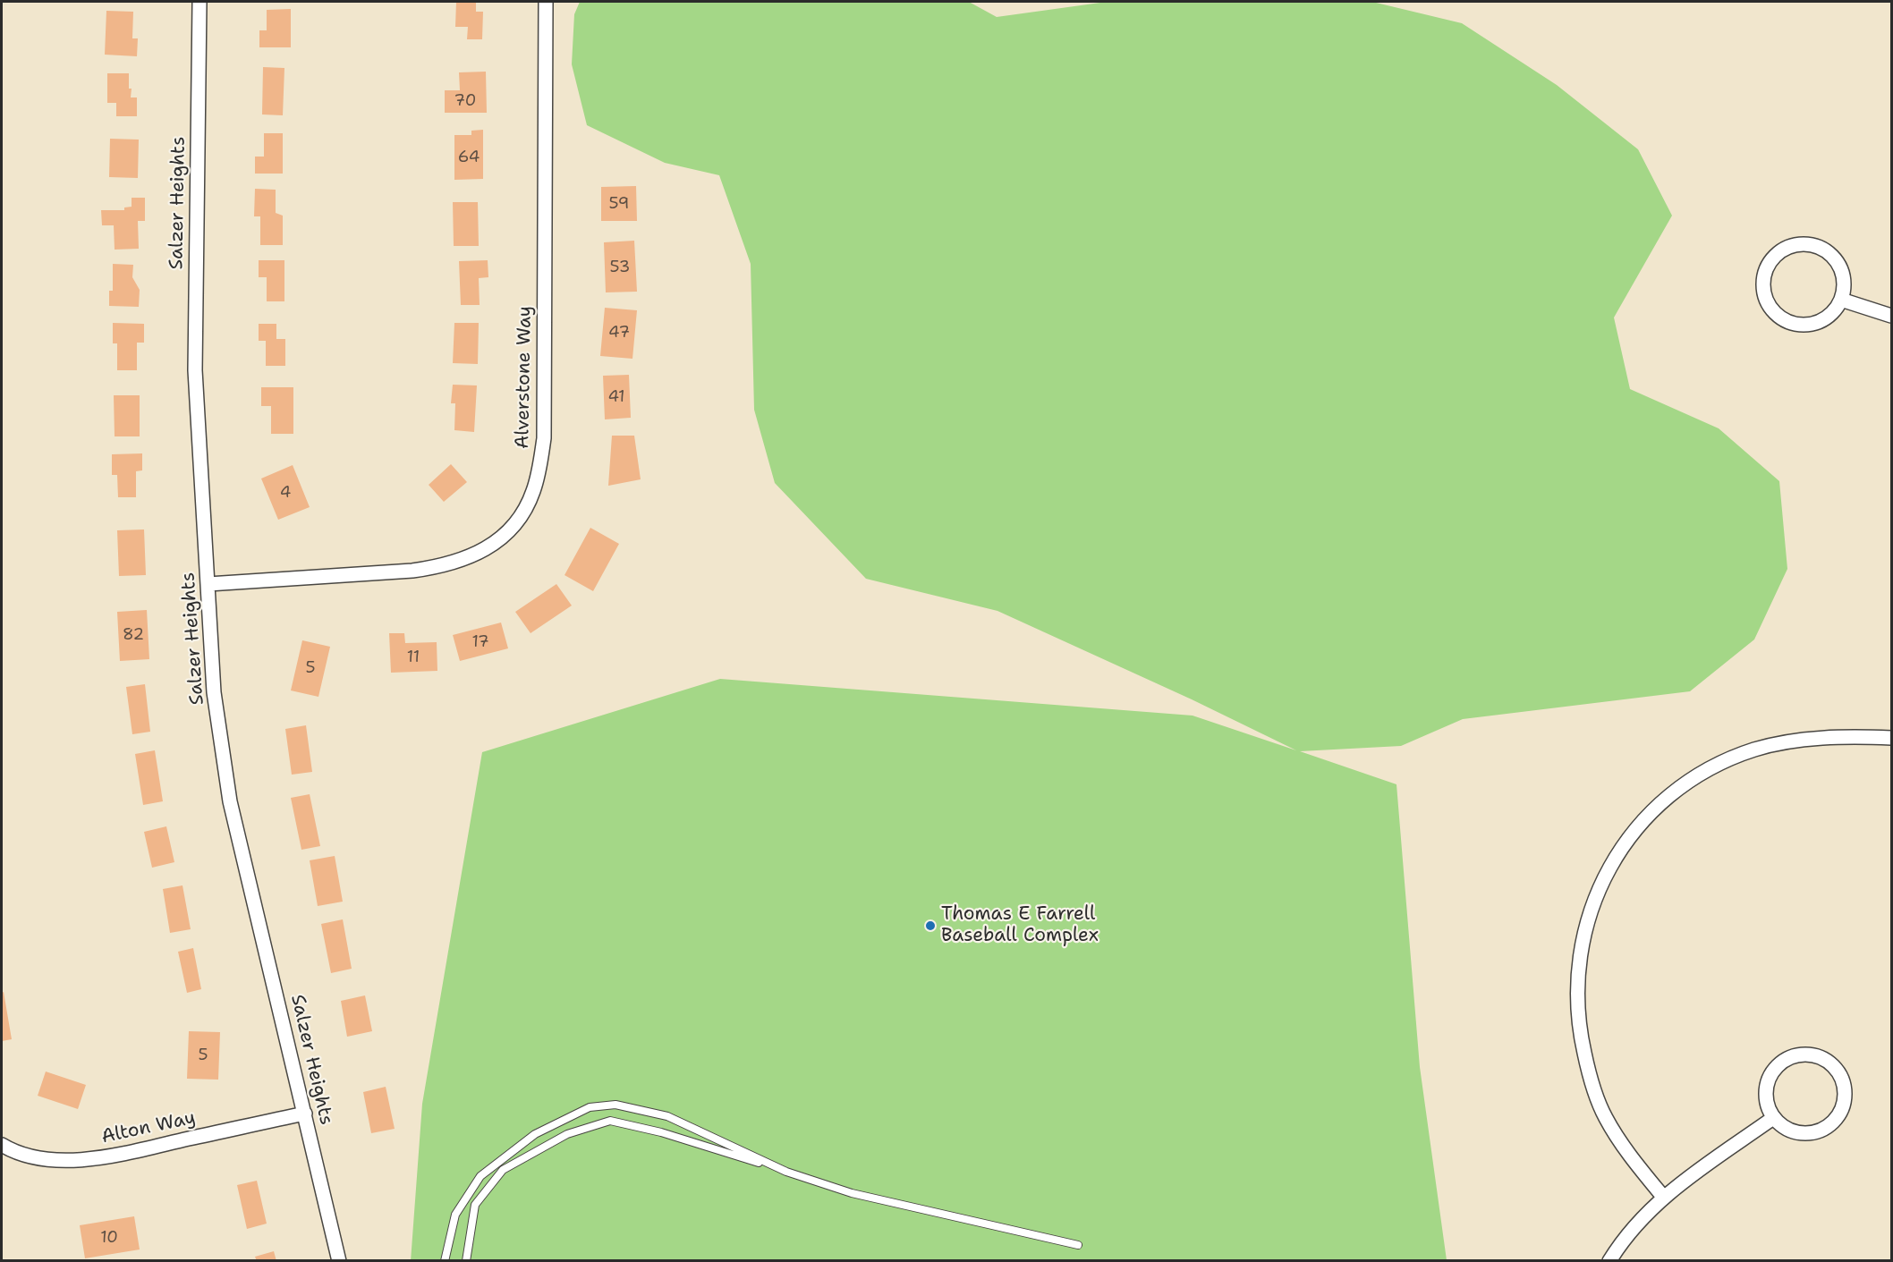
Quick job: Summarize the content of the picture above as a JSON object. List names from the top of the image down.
{
  "streets": {
    "street": ["Salzer Heights", "Alverstone Way", "Alton Way"]
  },
  "crossings": [
    ["Salzer Heights", "Alverstone Way"],
    ["Salzer Heights", "Alton Way"]
  ],
  "places": ["Thomas E Farrell Baseball Complex"],
  "house_numbers": [
    "70",
    "64",
    "59",
    "53",
    "47",
    "41",
    "4",
    "82",
    "17",
    "11",
    "5",
    "5",
    "10"
  ]
}
